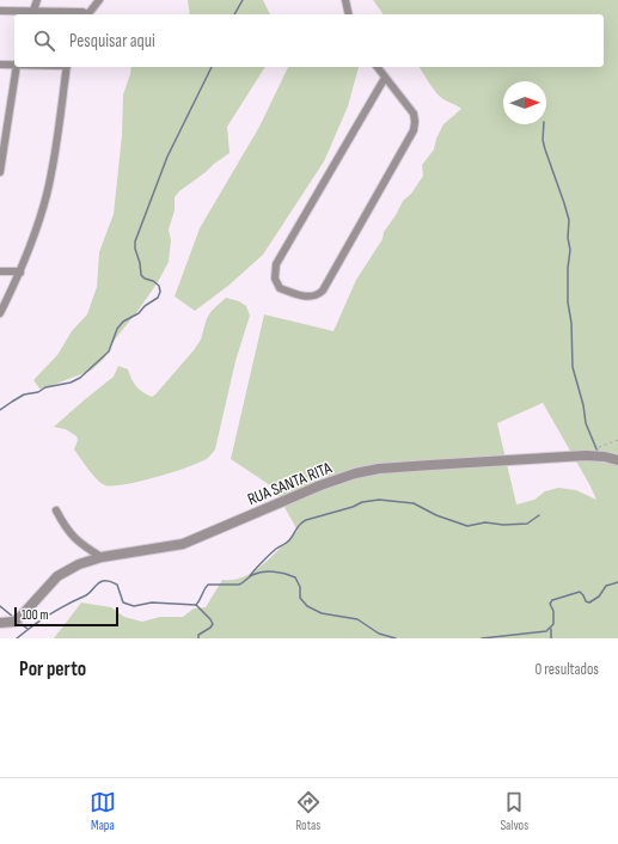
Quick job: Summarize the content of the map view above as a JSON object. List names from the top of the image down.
{
  "streets": {
    "street": ["RUA SANTA RITA"]
  },
  "scale_bar": "100 m",
  "north": "right",
  "page": {
    "search": "Pesquisar aqui",
    "scale": "100 m",
    "heading": ["Por perto", "0 resultados"],
    "nav": ["Mapa", "Rotas", "Salvos"]
  }
}
